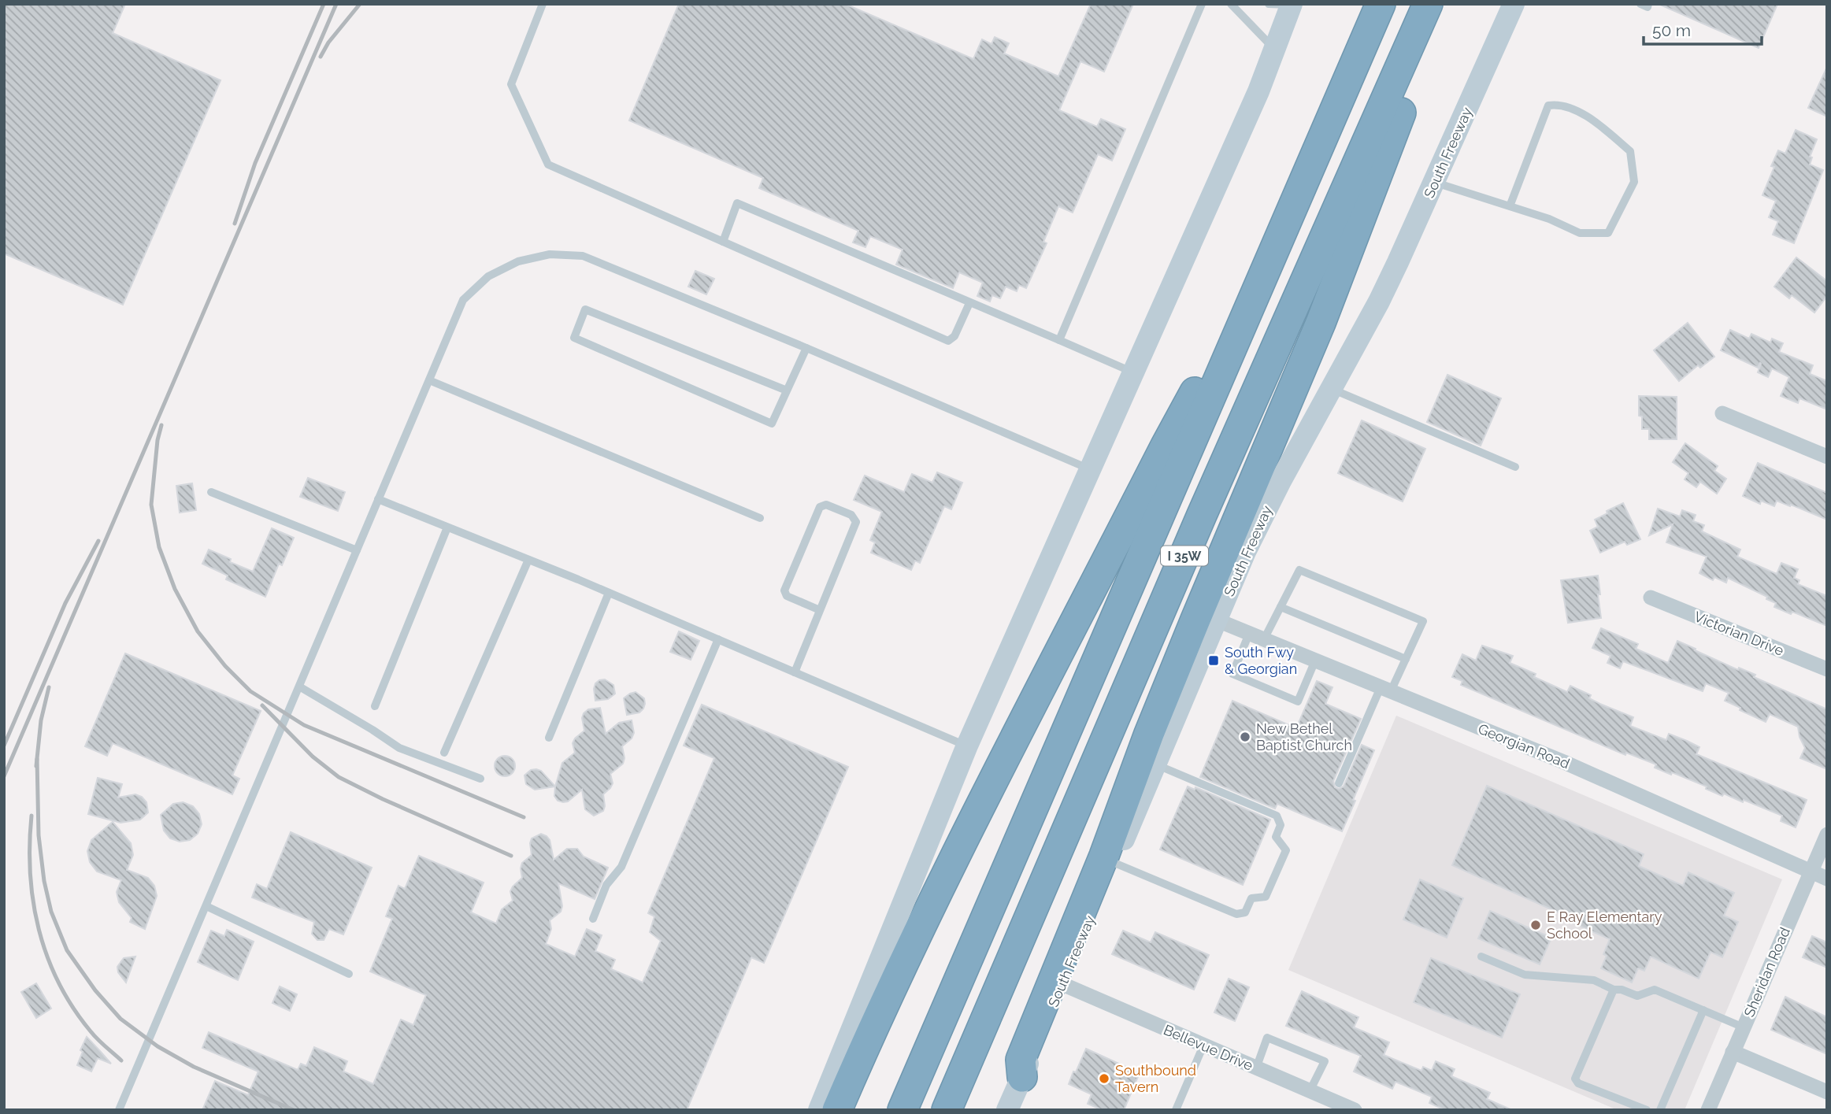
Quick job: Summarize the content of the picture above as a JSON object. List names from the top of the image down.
{
  "streets": {
    "highway": ["I 35W"],
    "main road": ["South Freeway"],
    "street": [
      "Victorian Drive",
      "Georgian Road",
      "Sheridan Road",
      "Bellevue Drive"
    ]
  },
  "crossings": [
    ["South Freeway", "Georgian Road"],
    ["South Freeway", "Bellevue Drive"],
    ["Georgian Road", "Sheridan Road"]
  ],
  "places": {
    "transit": ["South Fwy & Georgian"],
    "other": ["New Bethel Baptist Church", "E Ray Elementary School", "Southbound Tavern"]
  },
  "scale_bar": "50 m"
}
